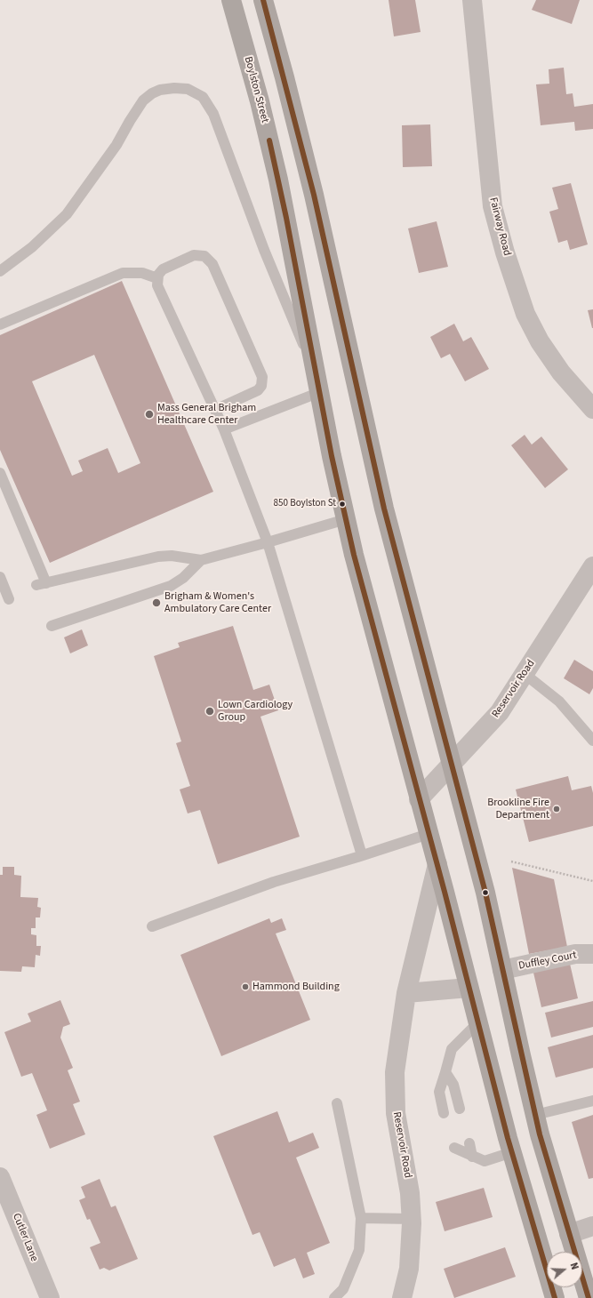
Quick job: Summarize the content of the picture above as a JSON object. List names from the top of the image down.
{
  "streets": {
    "highway": ["Boylston Street"],
    "street": [
      "Fairway Road",
      "Reservoir Road",
      "Duffley Court",
      "Cutler Lane"
    ]
  },
  "crossings": [
    ["Boylston Street", "Reservoir Road"]
  ],
  "places": [
    "Mass General Brigham Healthcare Center",
    "850 Boylston St",
    "Brigham & Women's Ambulatory Care Center",
    "Lown Cardiology Group",
    "Brookline Fire Department",
    "Hammond Building"
  ],
  "north": "right"
}
